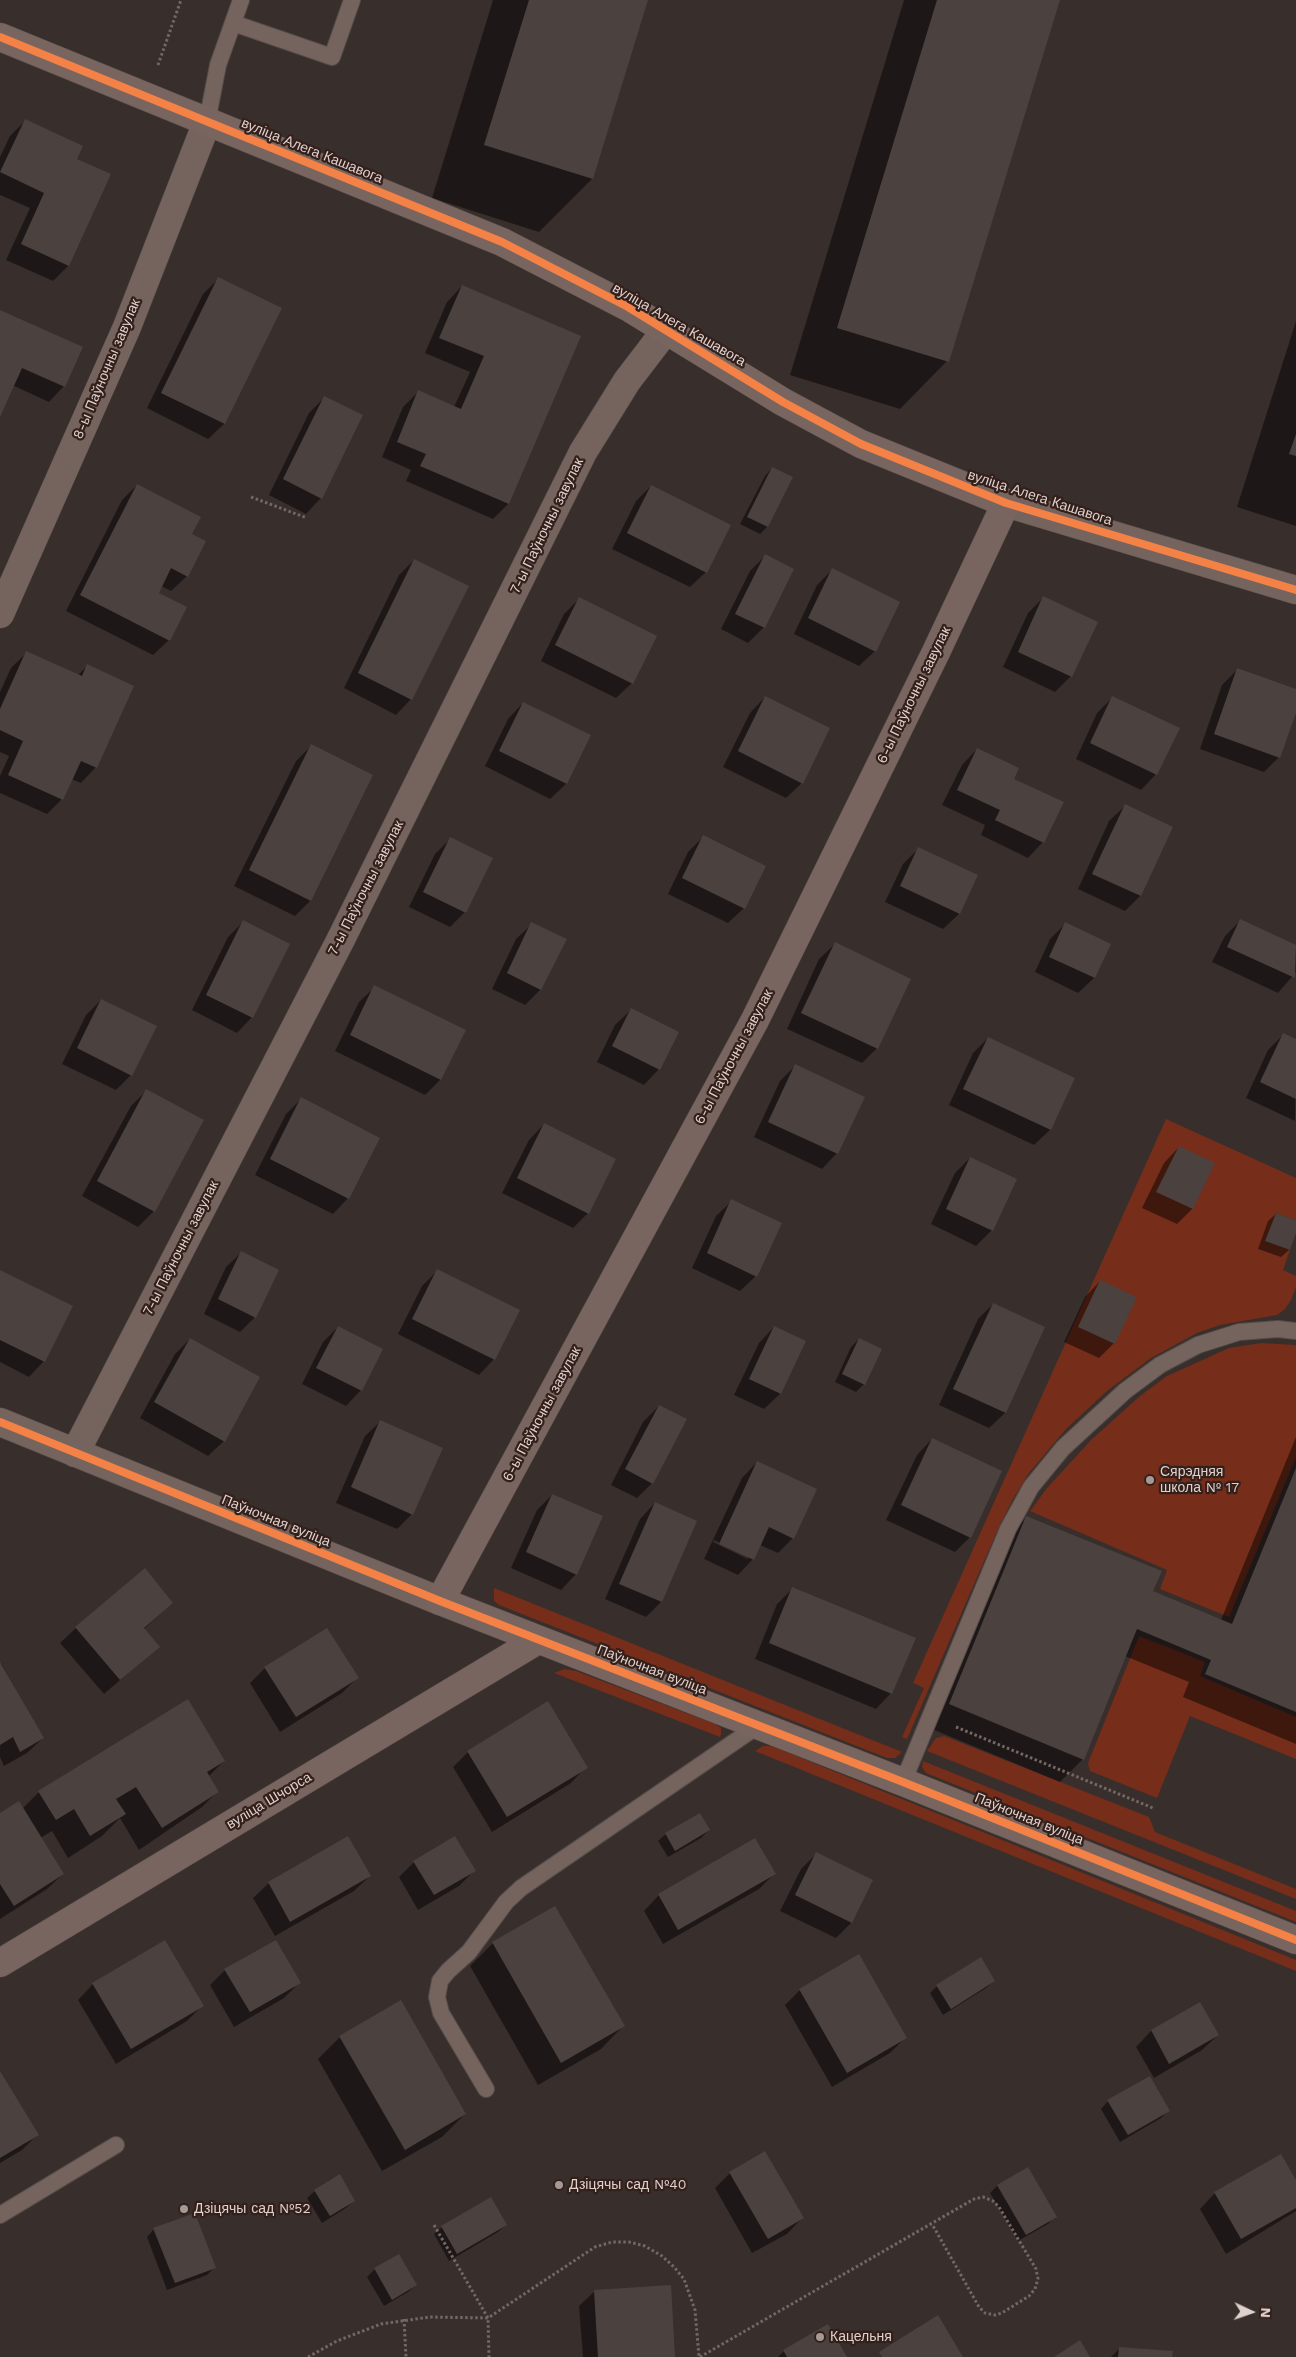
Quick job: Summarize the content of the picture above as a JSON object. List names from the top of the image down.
{
  "streets": {
    "street": [
      "вуліца Алега Кашавога",
      "8-ы Паўночны завулак",
      "7-ы Паўночны завулак",
      "6-ы Паўночны завулак",
      "Паўночная вуліца",
      "вуліца Шчорса"
    ]
  },
  "crossings": [
    ["вуліца Алега Кашавога", "8-ы Паўночны завулак"],
    ["вуліца Алега Кашавога", "7-ы Паўночны завулак"],
    ["вуліца Алега Кашавога", "6-ы Паўночны завулак"],
    ["7-ы Паўночны завулак", "Паўночная вуліца"],
    ["6-ы Паўночны завулак", "Паўночная вуліца"],
    ["Паўночная вуліца", "вуліца Шчорса"]
  ],
  "places": [
    "Сярэдняя школа № 17",
    "Дзіцячы сад №40",
    "Дзіцячы сад №52",
    "Кацельня"
  ],
  "north": "right"
}
